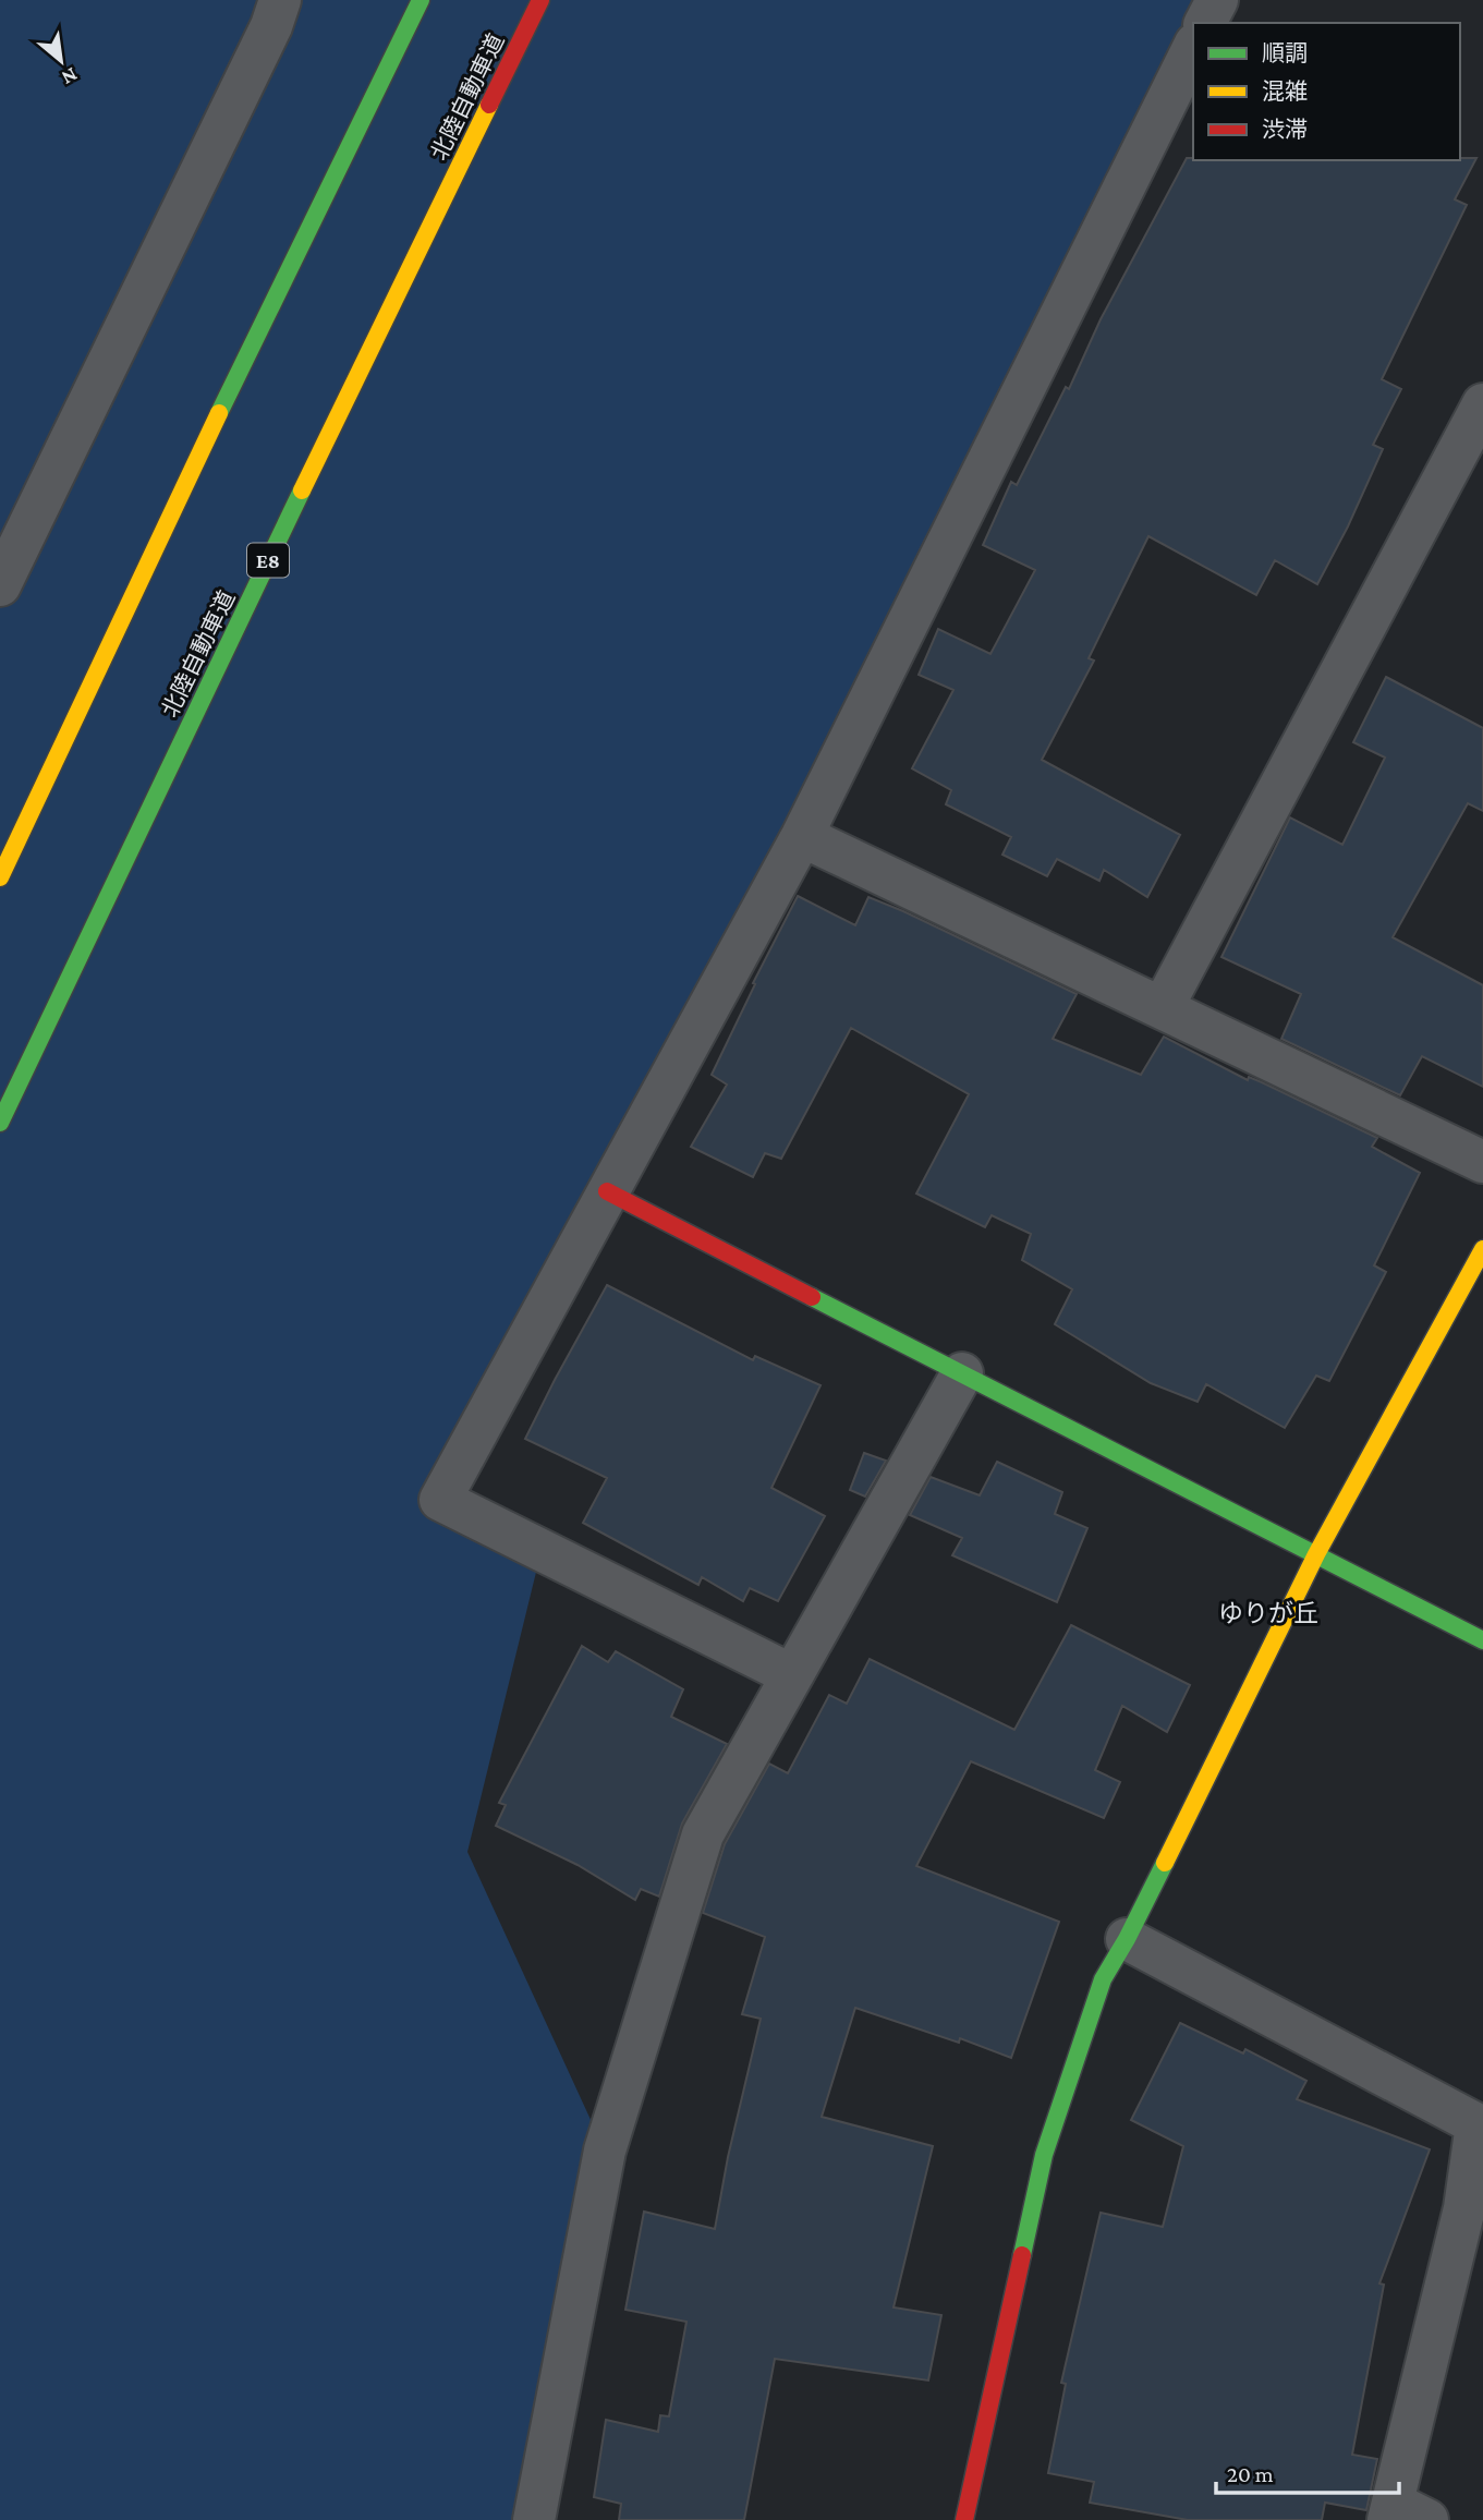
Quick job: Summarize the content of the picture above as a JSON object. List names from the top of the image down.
{
  "streets": {
    "main road": ["北陸自動車道", "E8"]
  },
  "districts": ["ゆりが丘"],
  "legend": ["順調", "混雑", "渋滞"],
  "scale_bar": "20 m",
  "north": "bottom right"
}
